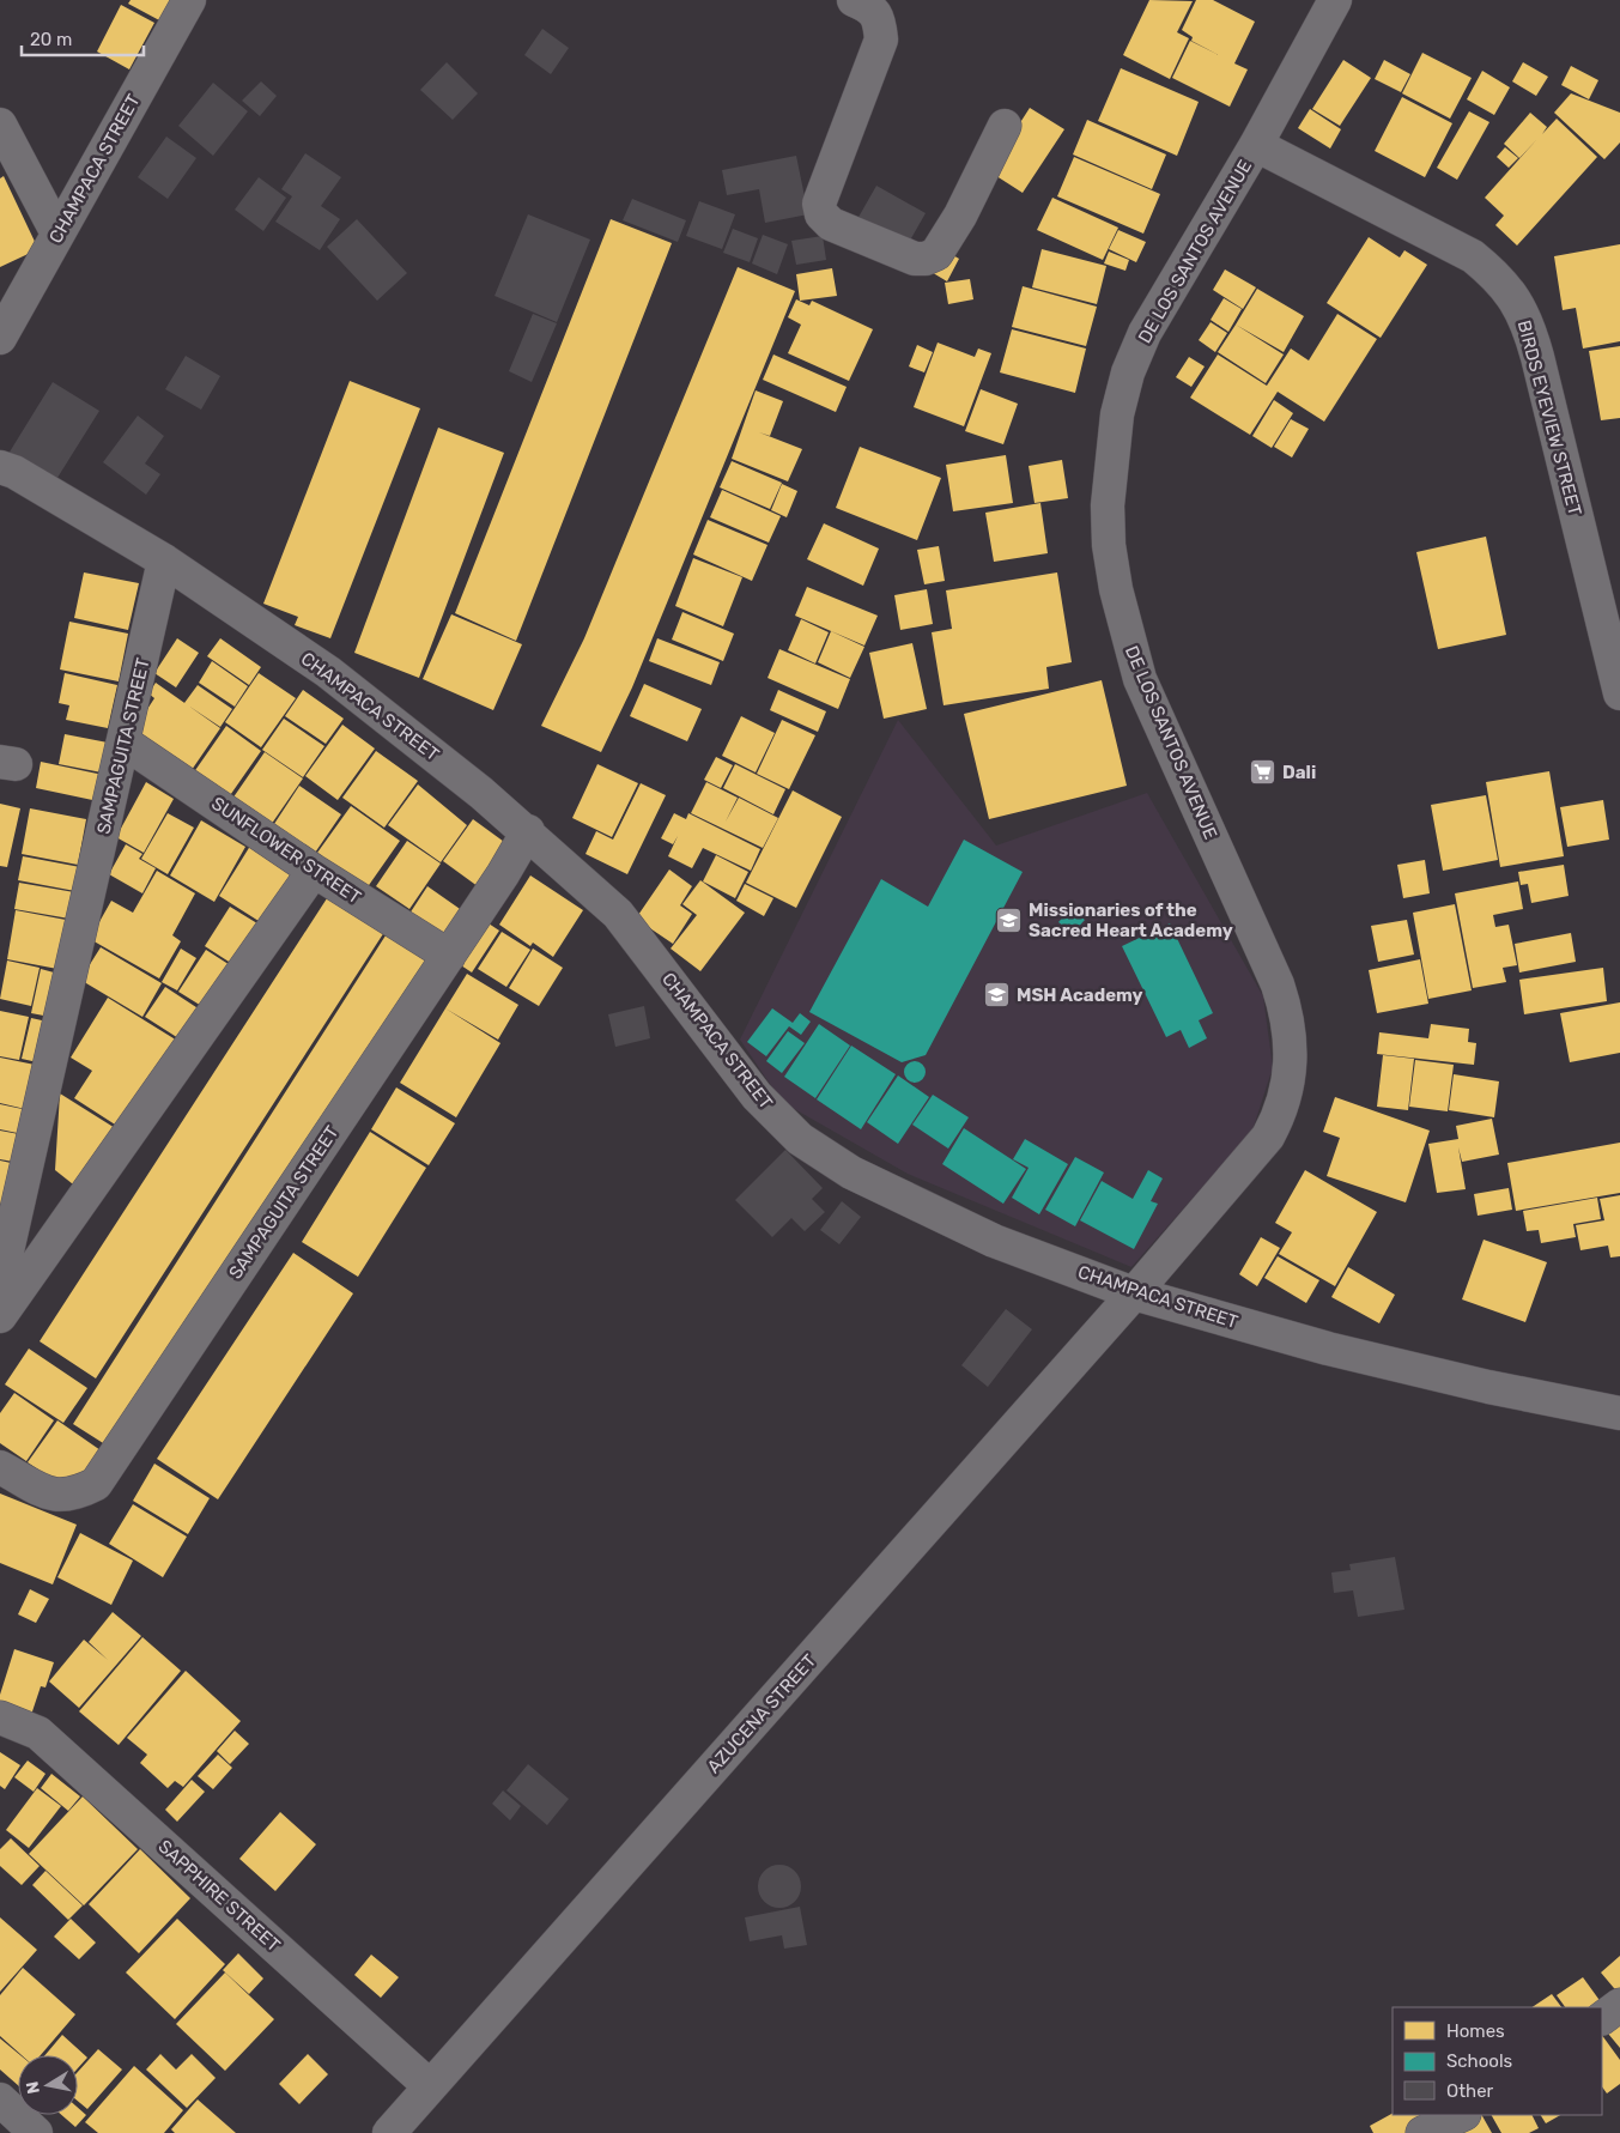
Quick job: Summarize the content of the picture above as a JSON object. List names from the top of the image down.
{
  "streets": {
    "street": [
      "CHAMPACA STREET",
      "DE LOS SANTOS AVENUE",
      "BIRDS EYEVIEW STREET",
      "SAMPAGUITA STREET",
      "SUNFLOWER STREET",
      "AZUCENA STREET",
      "SAPPHIRE STREET"
    ]
  },
  "crossings": [
    ["CHAMPACA STREET", "DE LOS SANTOS AVENUE"],
    ["CHAMPACA STREET", "SAMPAGUITA STREET"],
    ["CHAMPACA STREET", "AZUCENA STREET"],
    ["DE LOS SANTOS AVENUE", "BIRDS EYEVIEW STREET"],
    ["DE LOS SANTOS AVENUE", "AZUCENA STREET"],
    ["SAMPAGUITA STREET", "SUNFLOWER STREET"],
    ["AZUCENA STREET", "SAPPHIRE STREET"]
  ],
  "places": {
    "supermarket": ["Dali"],
    "school or university": ["Missionaries of the Sacred Heart Academy", "MSH Academy"]
  },
  "legend": ["Homes", "Schools", "Other"],
  "scale_bar": "20 m",
  "north": "left"
}
